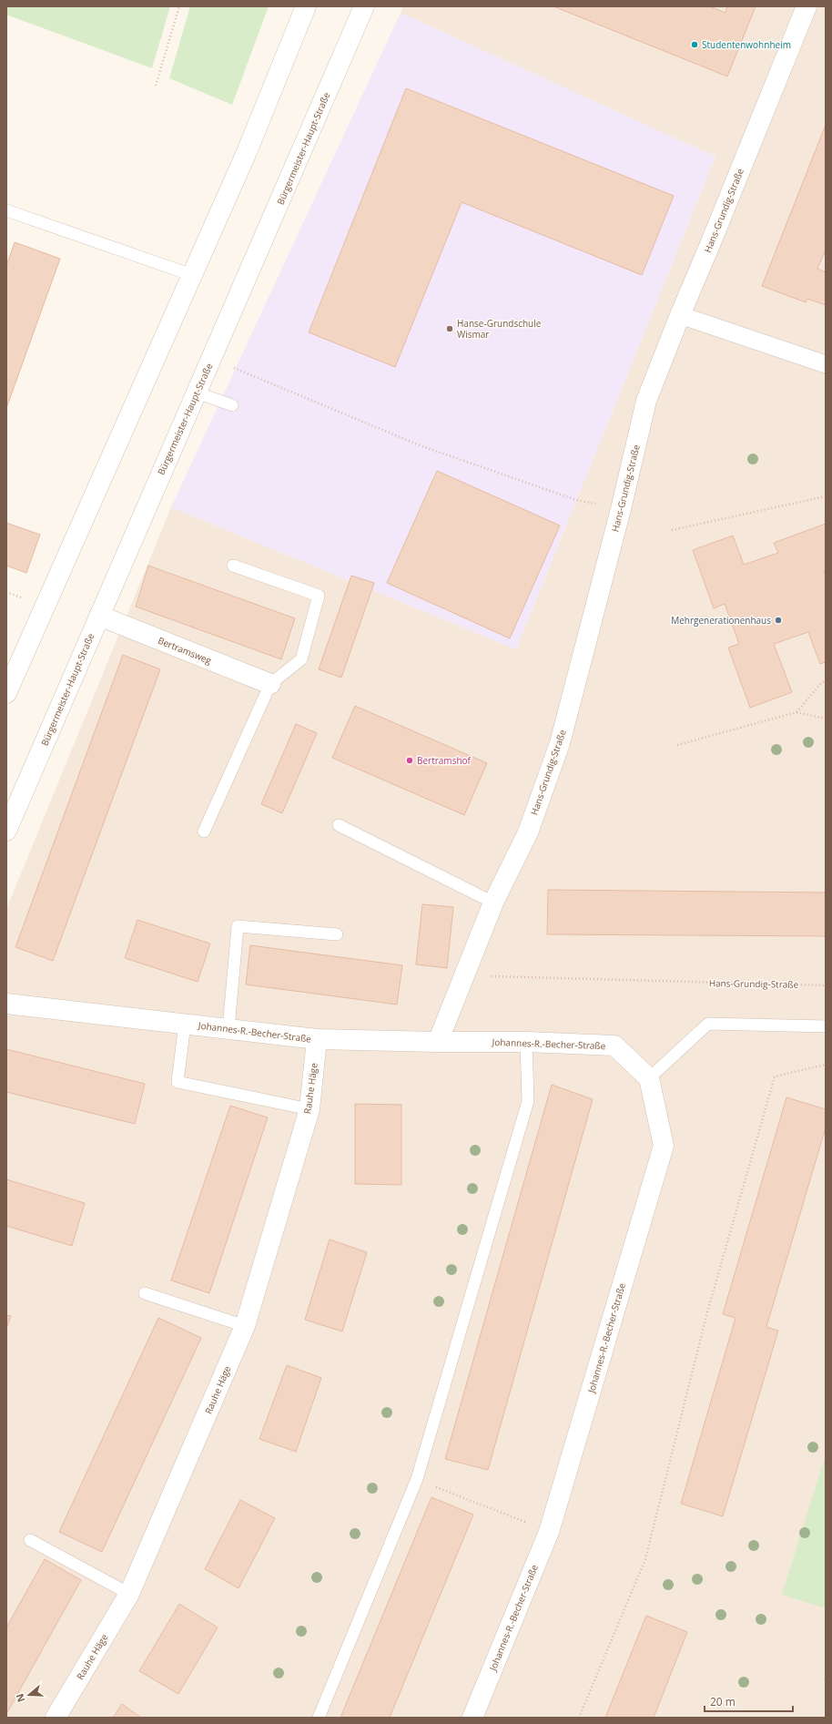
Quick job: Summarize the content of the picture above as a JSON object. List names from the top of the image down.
{
  "streets": {
    "street": [
      "Bürgermeister-Haupt-Straße",
      "Hans-Grundig-Straße",
      "Bertramsweg",
      "Johannes-R.-Becher-Straße",
      "Rauhe Häge"
    ]
  },
  "crossings": [
    ["Bürgermeister-Haupt-Straße", "Bertramsweg"],
    ["Hans-Grundig-Straße", "Johannes-R.-Becher-Straße"],
    ["Johannes-R.-Becher-Straße", "Rauhe Häge"]
  ],
  "places": [
    "Studentenwohnheim",
    "Hanse-Grundschule Wismar",
    "Mehrgenerationenhaus",
    "Bertramshof"
  ],
  "scale_bar": "20 m",
  "north": "left"
}
